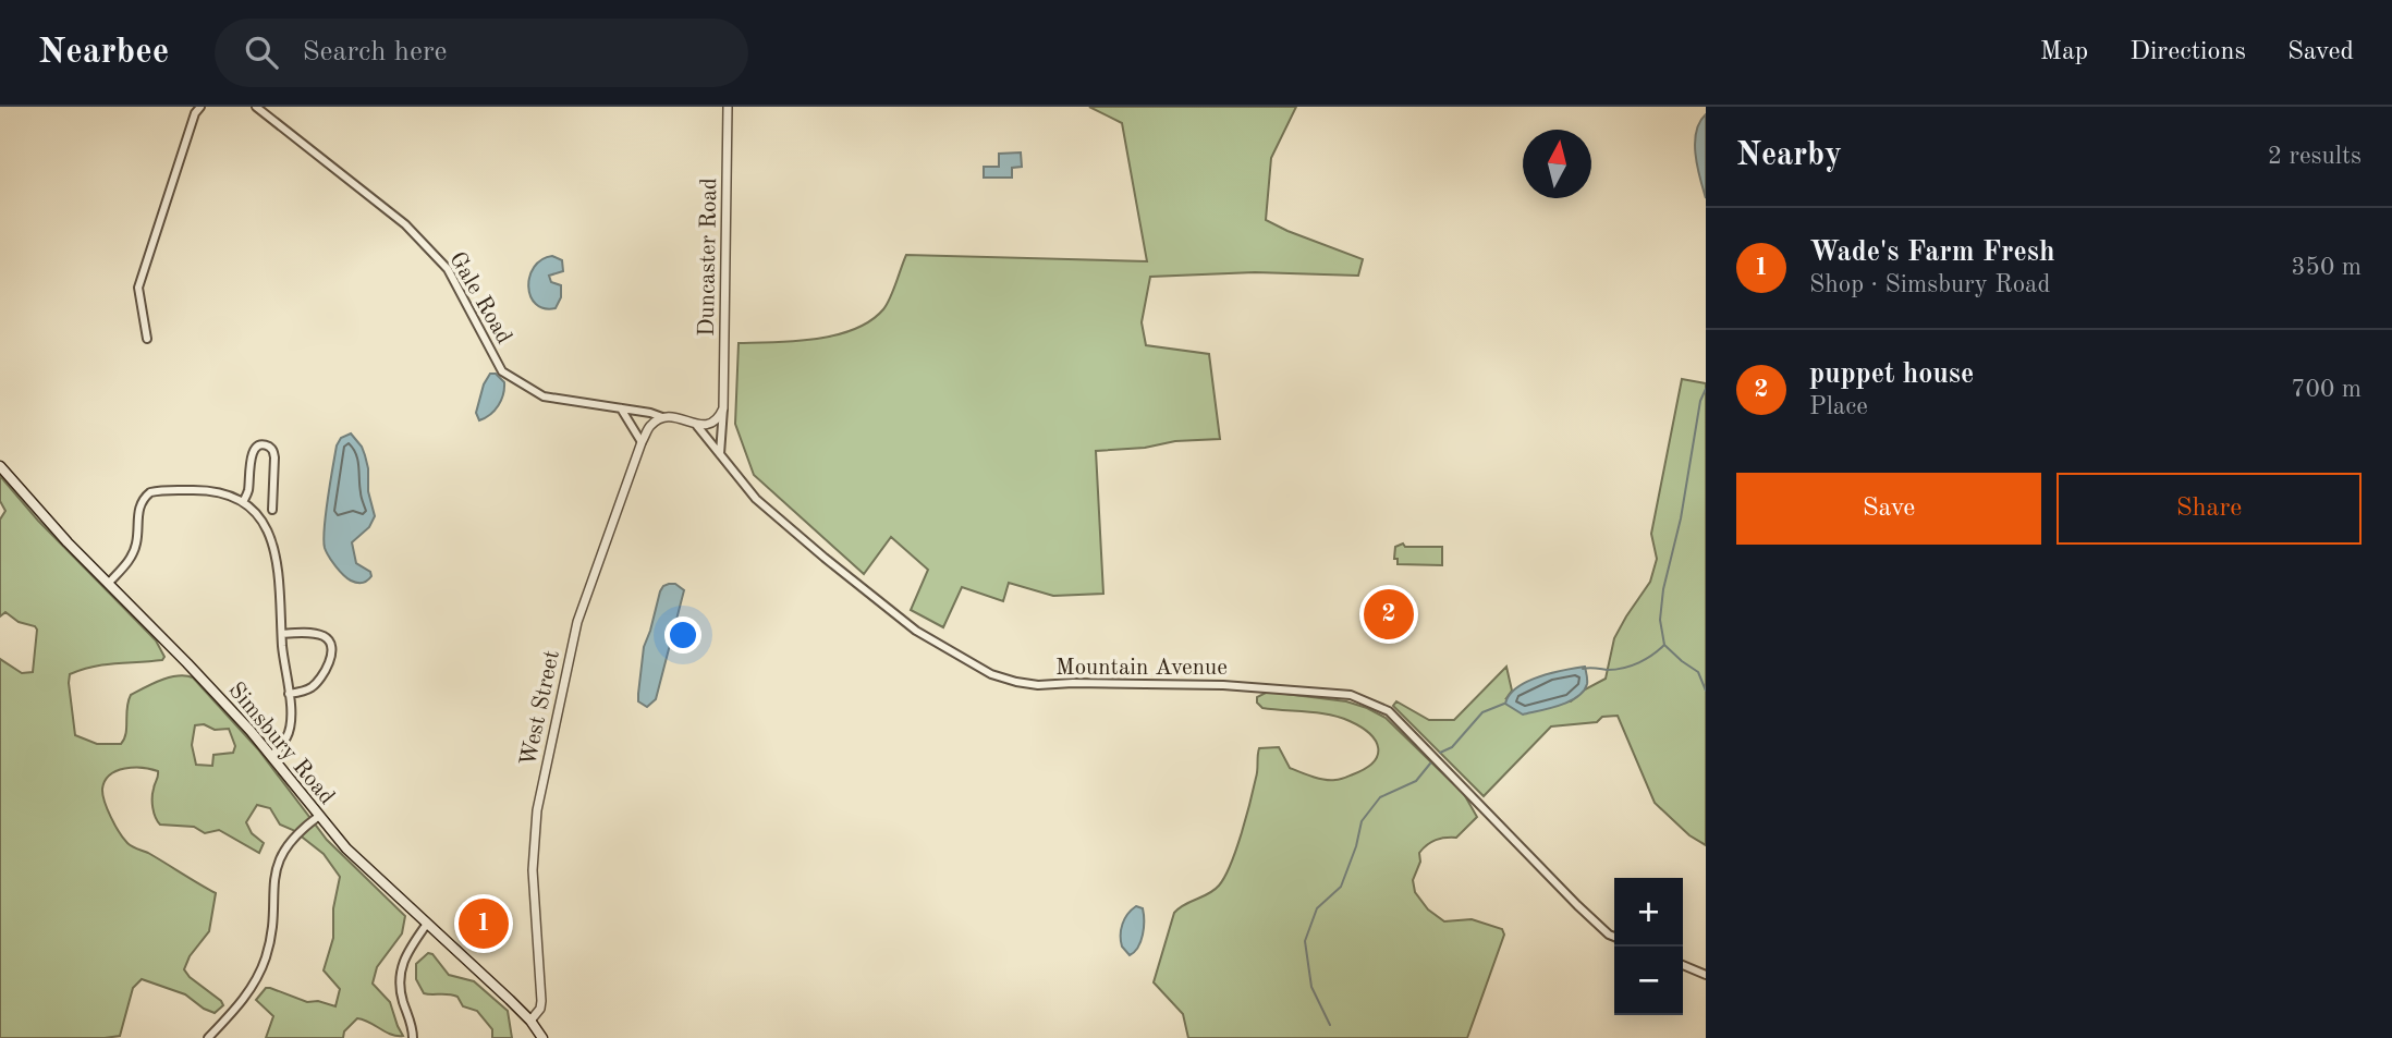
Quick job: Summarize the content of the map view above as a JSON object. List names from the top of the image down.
{
  "streets": {
    "main road": ["Simsbury Road"],
    "street": [
      "Duncaster Road",
      "Gale Road",
      "Mountain Avenue",
      "West Street"
    ]
  },
  "crossings": [
    ["Duncaster Road", "Mountain Avenue"],
    ["Gale Road", "West Street"],
    ["West Street", "Simsbury Road"]
  ],
  "north": "top",
  "page": {
    "header": "Nearbee",
    "search": "Search here",
    "nav": ["Map", "Directions", "Saved"],
    "heading": ["Nearby", "2 results"],
    "list": [
      {
        "mark": "1",
        "name": "Wade's Farm Fresh",
        "note": "Shop · Simsbury Road",
        "value": "350 m"
      },
      {
        "mark": "2",
        "name": "puppet house",
        "note": "Place",
        "value": "700 m"
      }
    ],
    "buttons": ["Save", "Share"],
    "pins": ["2", "1"],
    "map_buttons": ["+", "−"]
  }
}
